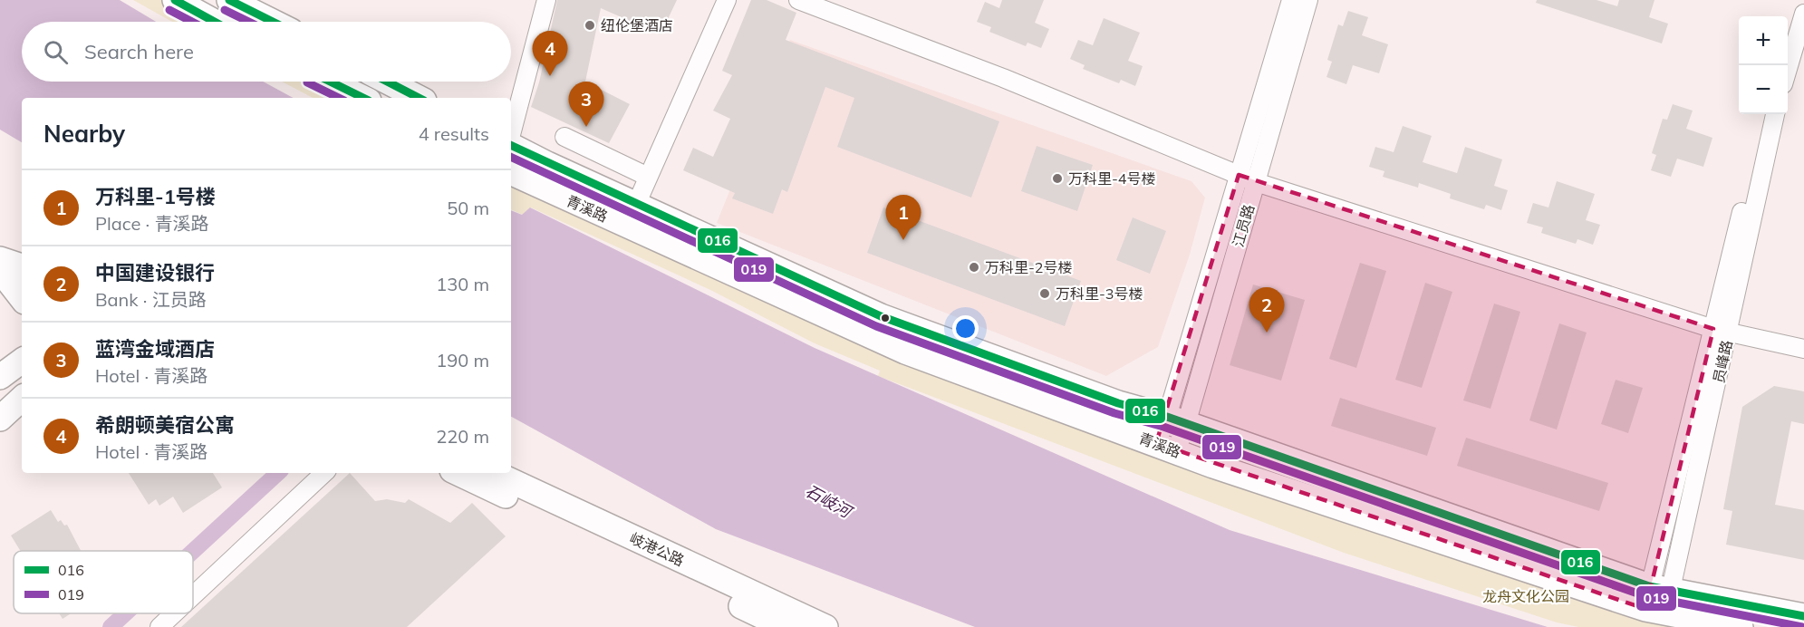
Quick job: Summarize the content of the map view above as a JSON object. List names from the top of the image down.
{
  "streets": {
    "main road": ["青溪路", "岐港公路"],
    "street": ["江员路", "员峰路"]
  },
  "crossings": [
    ["青溪路", "江员路"],
    ["青溪路", "员峰路"]
  ],
  "water": ["石岐河"],
  "parks": ["龙舟文化公园"],
  "places": [
    "纽伦堡酒店",
    "万科里-4号楼",
    "万科里-2号楼",
    "万科里-3号楼"
  ],
  "lines": ["transit line 016", "transit line 019"],
  "legend": ["016", "019"],
  "page": {
    "map_buttons": ["+", "−"],
    "search": "Search here",
    "pins": [
      "4",
      "3",
      "1",
      "2"
    ],
    "heading": ["Nearby", "4 results"],
    "list": [
      {
        "mark": "1",
        "name": "万科里-1号楼",
        "note": "Place · 青溪路",
        "value": "50 m"
      },
      {
        "mark": "2",
        "name": "中国建设银行",
        "note": "Bank · 江员路",
        "value": "130 m"
      },
      {
        "mark": "3",
        "name": "蓝湾金域酒店",
        "note": "Hotel · 青溪路",
        "value": "190 m"
      },
      {
        "mark": "4",
        "name": "希朗顿美宿公寓",
        "note": "Hotel · 青溪路",
        "value": "220 m"
      }
    ]
  }
}
